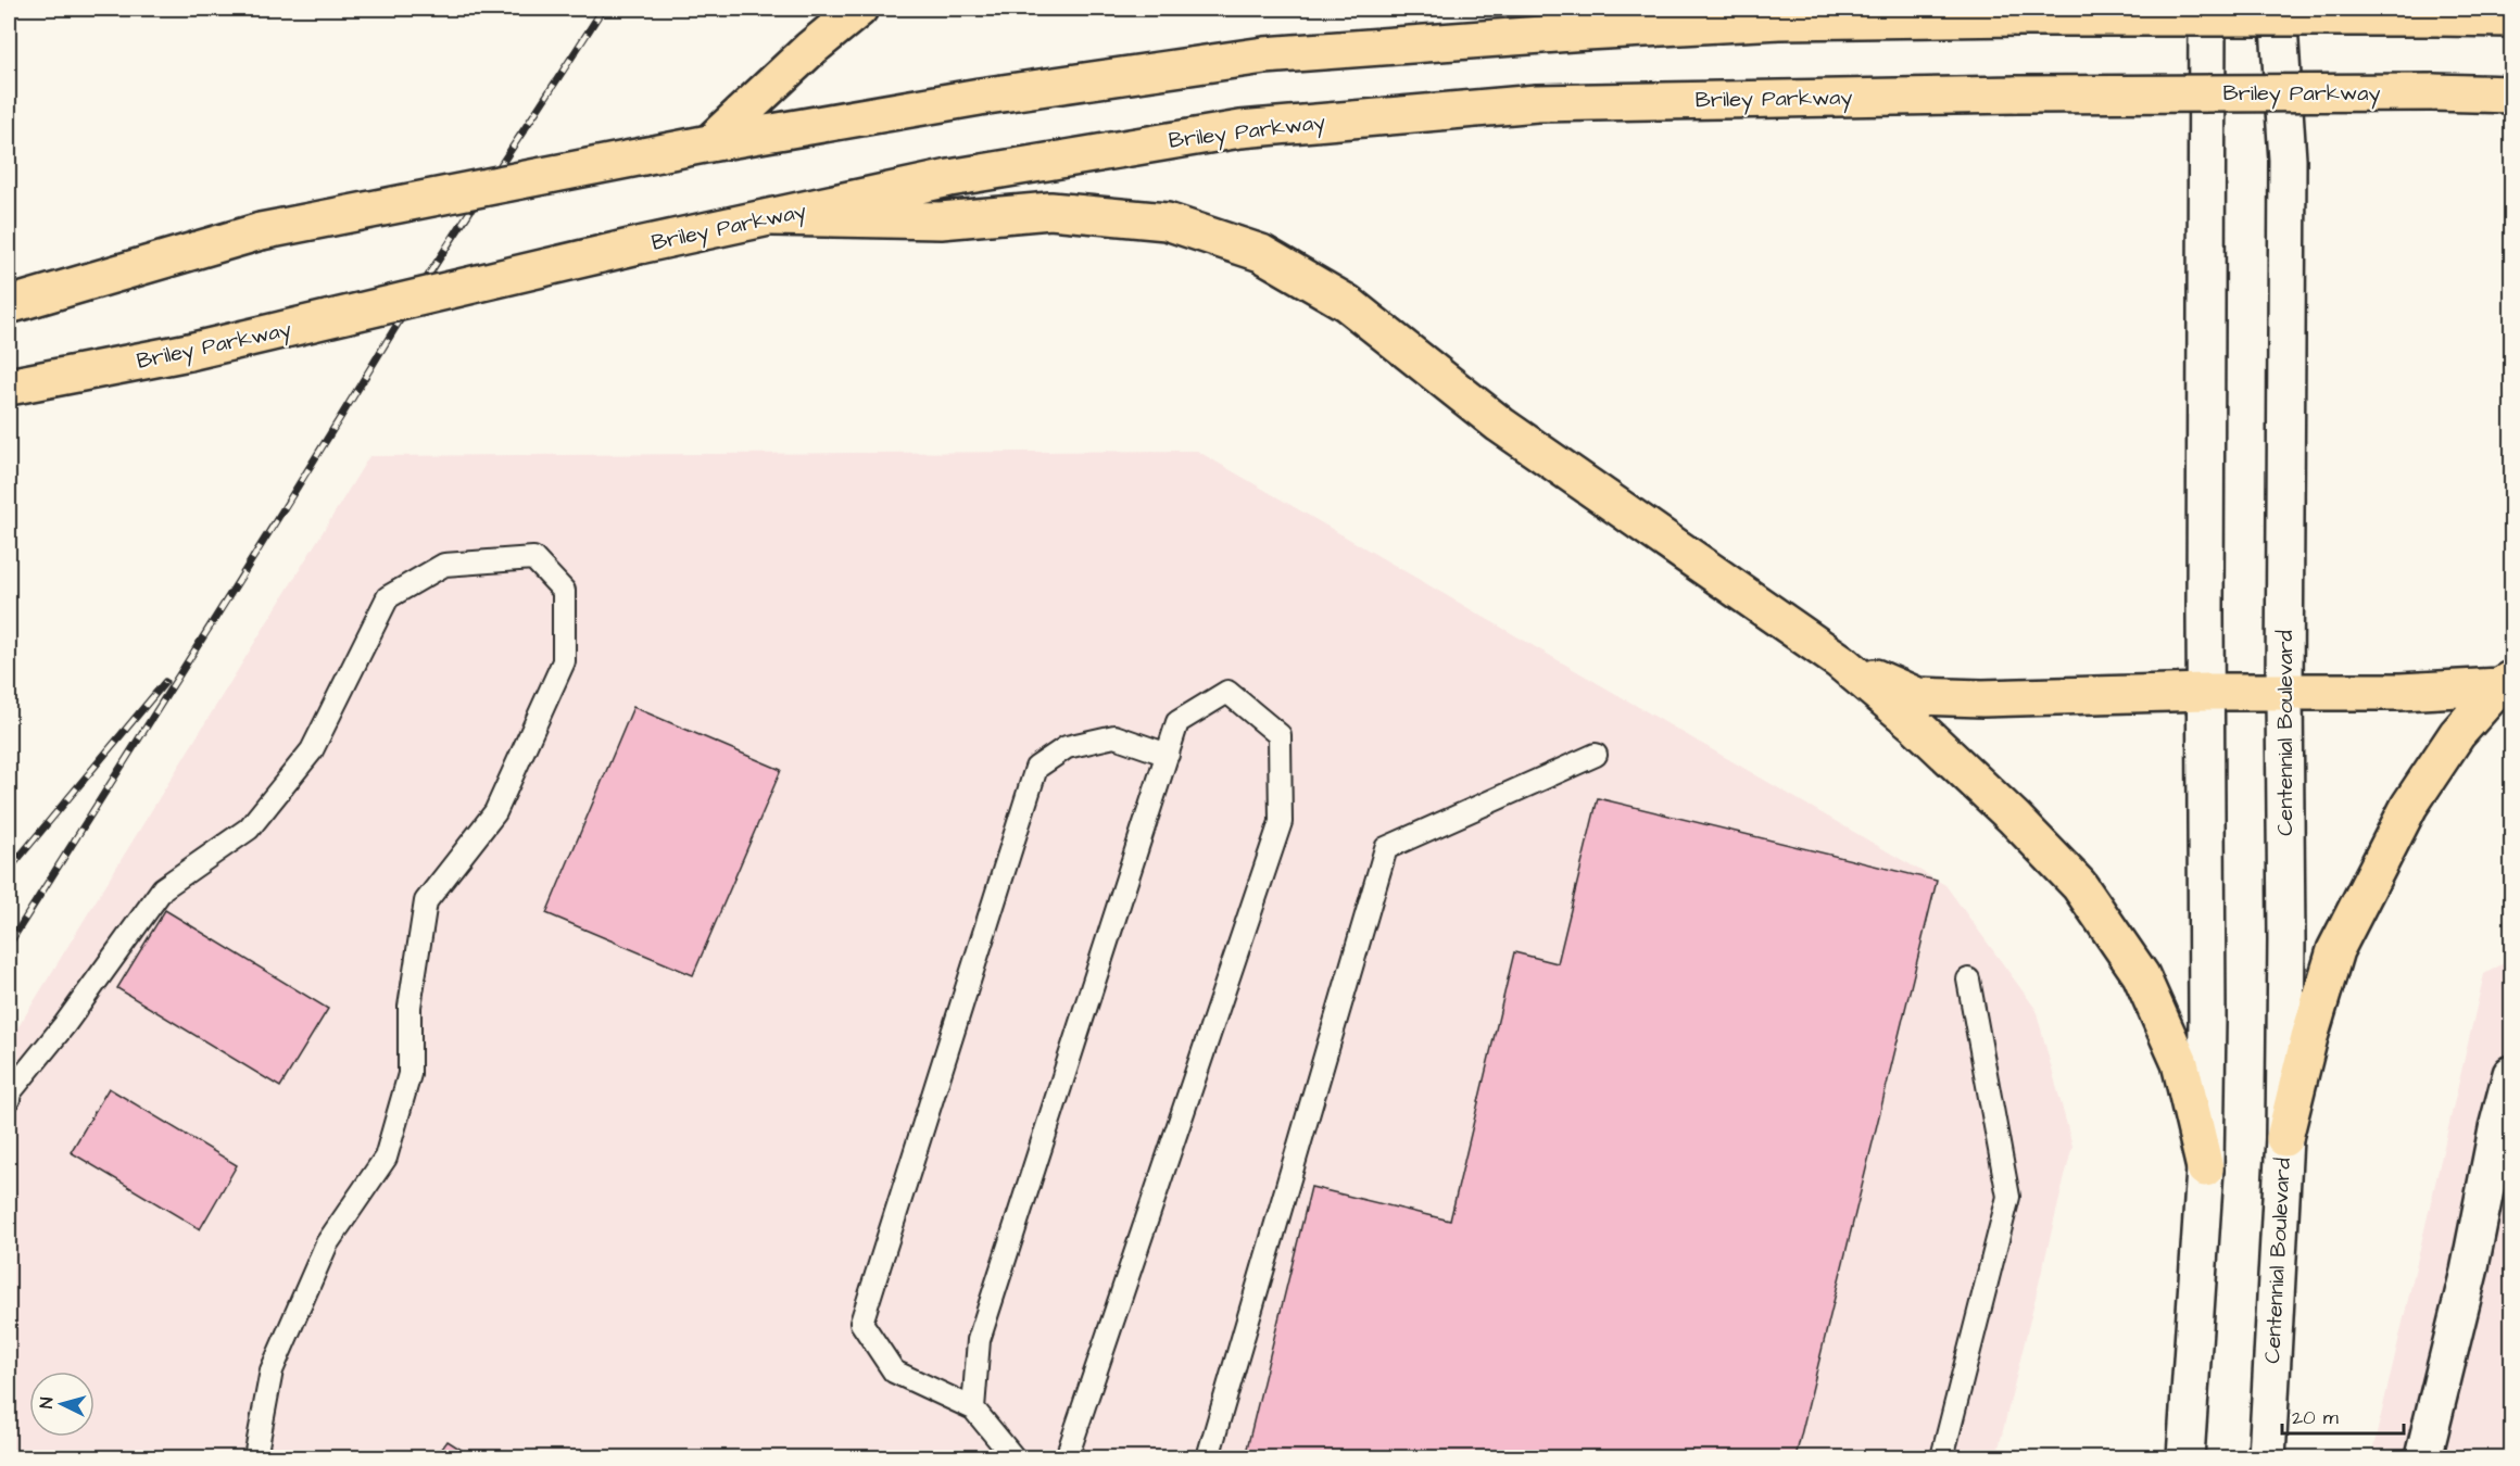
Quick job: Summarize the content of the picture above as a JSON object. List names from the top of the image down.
{
  "streets": {
    "highway": ["Briley Parkway"],
    "main road": ["Centennial Boulevard"]
  },
  "scale_bar": "20 m",
  "north": "left"
}
